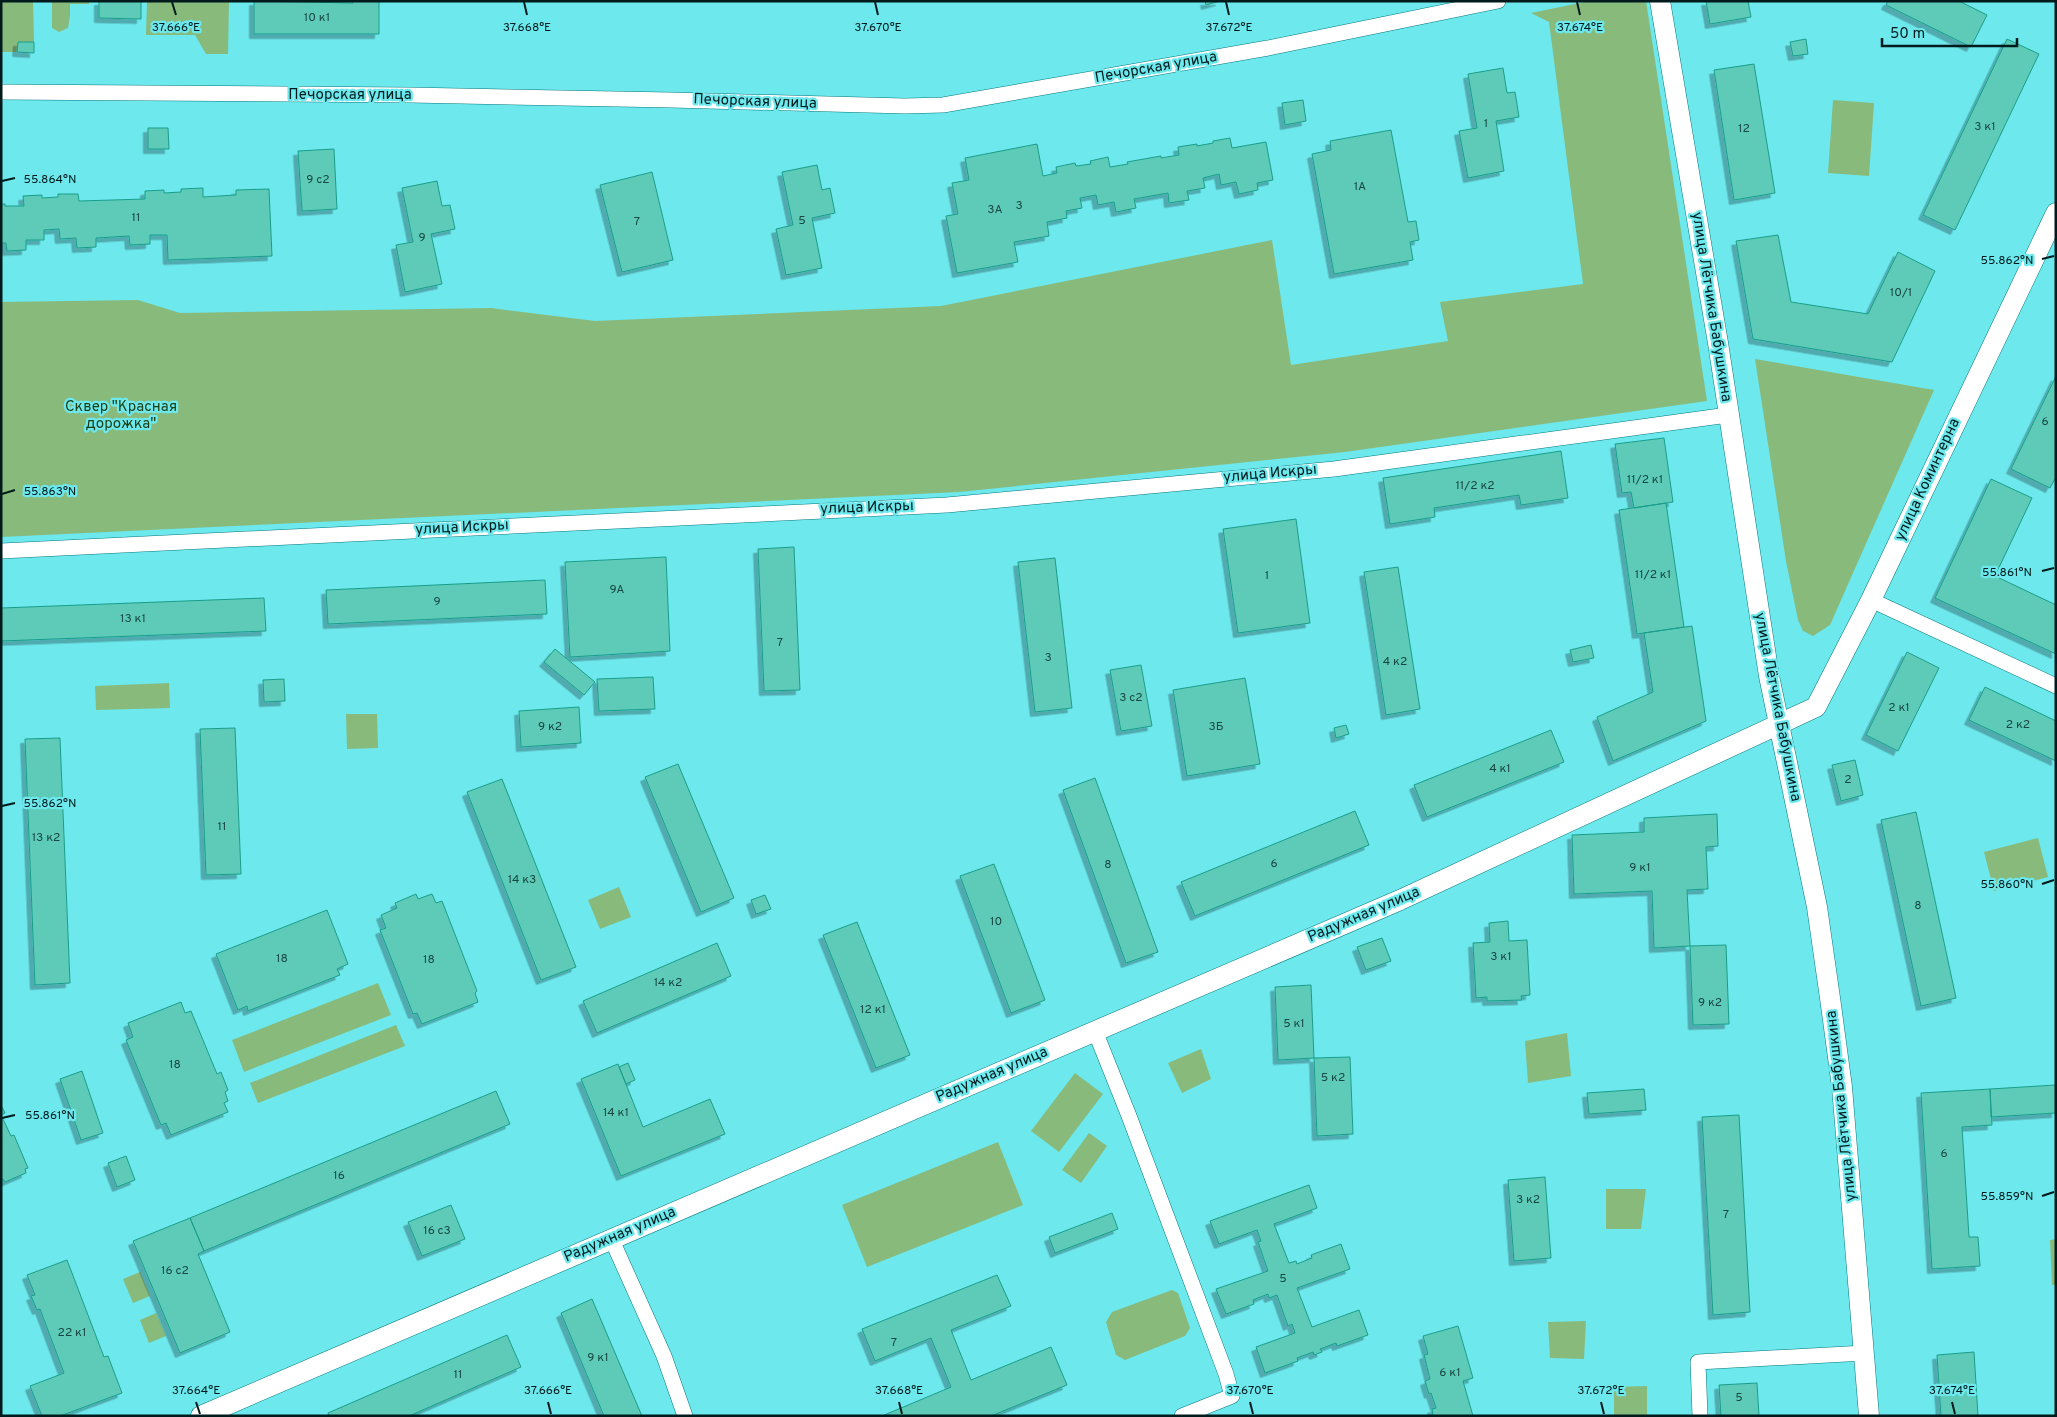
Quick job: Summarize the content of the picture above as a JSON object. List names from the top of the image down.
{
  "streets": {
    "street": [
      "Печорская улица",
      "улица Лётчика Бабушкина",
      "улица Искры",
      "улица Коминтерна",
      "Радужная улица"
    ]
  },
  "crossings": [
    ["улица Лётчика Бабушкина", "улица Искры"],
    ["улица Лётчика Бабушкина", "улица Коминтерна"],
    ["улица Лётчика Бабушкина", "Радужная улица"],
    ["улица Коминтерна", "Радужная улица"]
  ],
  "parks": ["Сквер \"Красная дорожка\""],
  "house_numbers": [
    "10 к1",
    "1",
    "3 к1",
    "12",
    "9 с2",
    "1A",
    "3",
    "3А",
    "11",
    "5",
    "7",
    "9",
    "10/1",
    "6",
    "11/2 к1",
    "11/2 к2",
    "11/2 к1",
    "1",
    "9А",
    "9",
    "13 к1",
    "7",
    "3",
    "4 к2",
    "3 с2",
    "2 к1",
    "2 к2",
    "9 к2",
    "3Б",
    "4 к1",
    "2",
    "11",
    "13 к2",
    "6",
    "8",
    "9 к1",
    "14 к3",
    "8",
    "10",
    "3 к1",
    "18",
    "18",
    "14 к2",
    "9 к2",
    "12 к1",
    "5 к1",
    "18",
    "5 к2",
    "14 к1",
    "6",
    "16",
    "3 к2",
    "7",
    "16 с3",
    "16 с2",
    "5",
    "22 к1",
    "7",
    "9 к1",
    "6 к1",
    "11",
    "5"
  ],
  "scale_bar": "50 m",
  "coordinates": [
    "37.666°E",
    "37.668°E",
    "37.670°E",
    "37.672°E",
    "37.674°E",
    "55.864°N",
    "55.862°N",
    "55.863°N",
    "55.861°N",
    "55.860°N",
    "55.859°N",
    "37.664°E"
  ]
}
